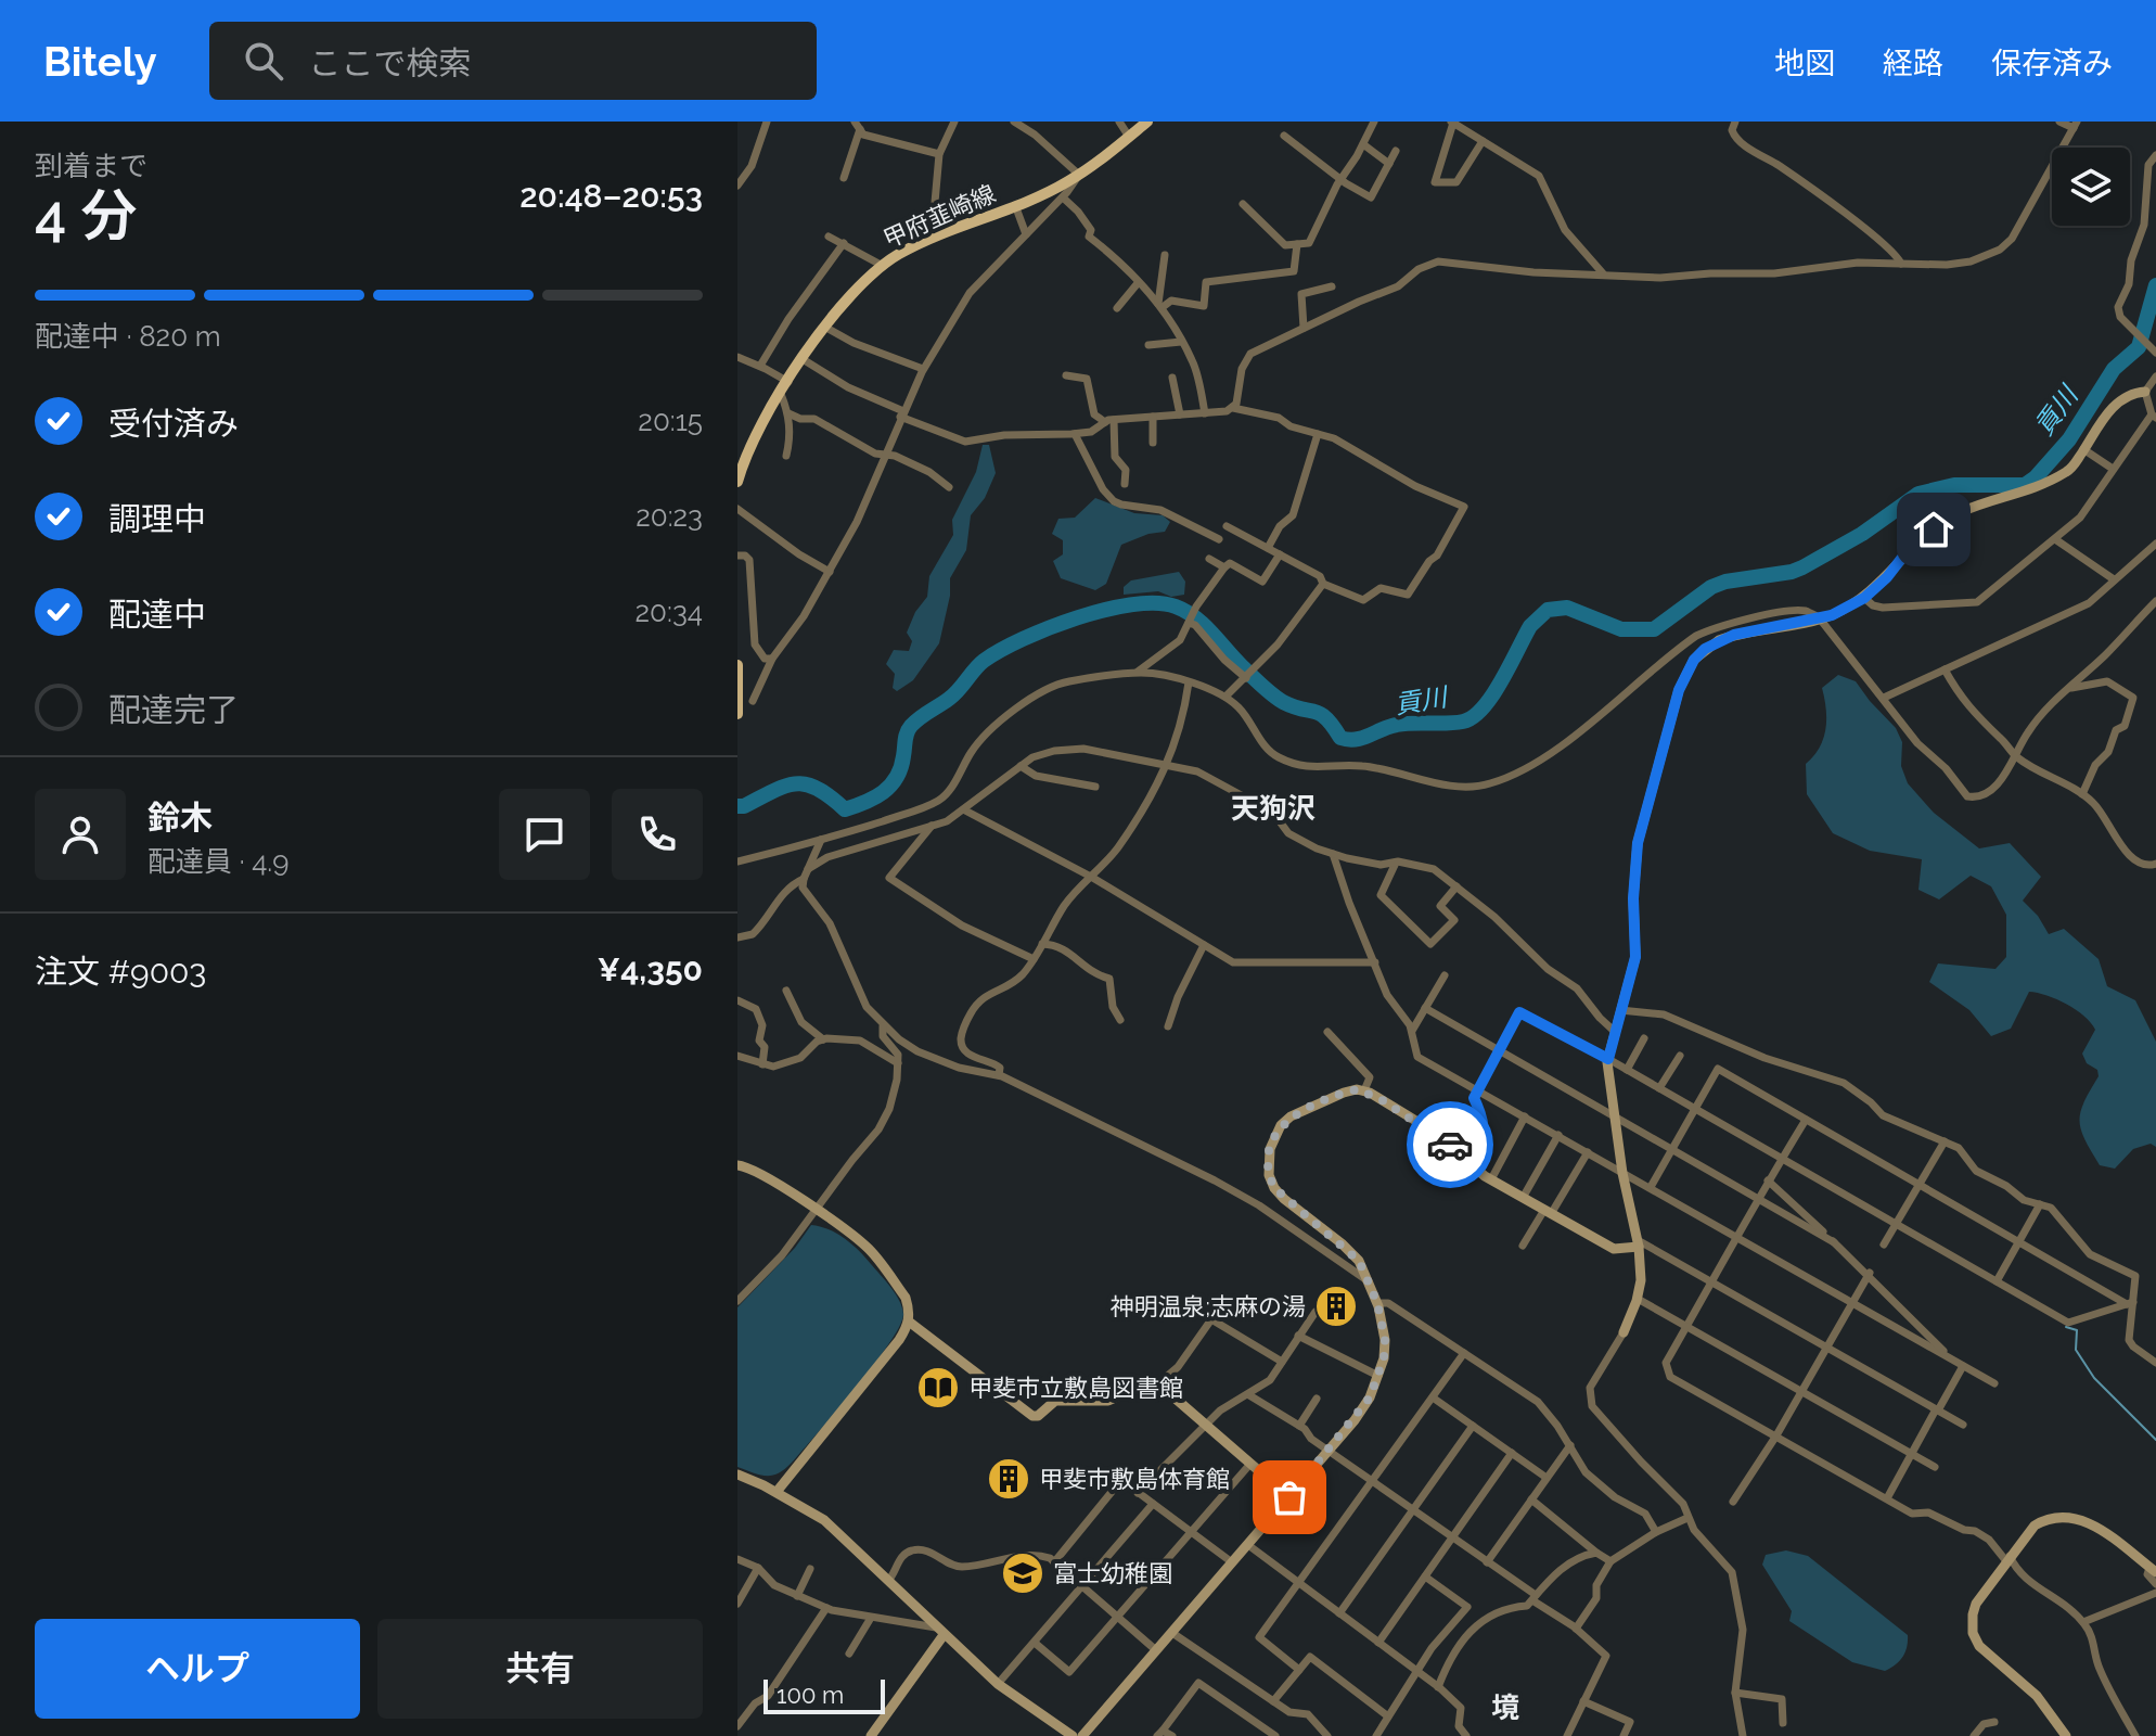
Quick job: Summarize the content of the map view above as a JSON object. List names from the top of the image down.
{
  "streets": {
    "main road": ["甲府韮崎線"]
  },
  "districts": ["天狗沢", "境"],
  "water": ["貢川"],
  "places": {
    "building": ["神明温泉;志麻の湯", "甲斐市敷島体育館"],
    "library": ["甲斐市立敷島図書館"],
    "school or university": ["富士幼稚園"]
  },
  "scale_bar": "100 m",
  "page": {
    "header": "Bitely",
    "search": "ここで検索",
    "nav": ["地図", "経路", "保存済み"],
    "heading": ["4 分", "到着まで", "20:48–20:53"],
    "panel": [
      "鈴木",
      "配達員 · 4.9",
      "注文 #9003",
      "¥4,350"
    ],
    "bar": "配達中 · 820 m",
    "list": [
      ["受付済み", "20:15"],
      ["調理中", "20:23"],
      ["配達中", "20:34"],
      "配達完了"
    ],
    "buttons": ["ヘルプ", "共有"],
    "scale": "100 m"
  }
}
